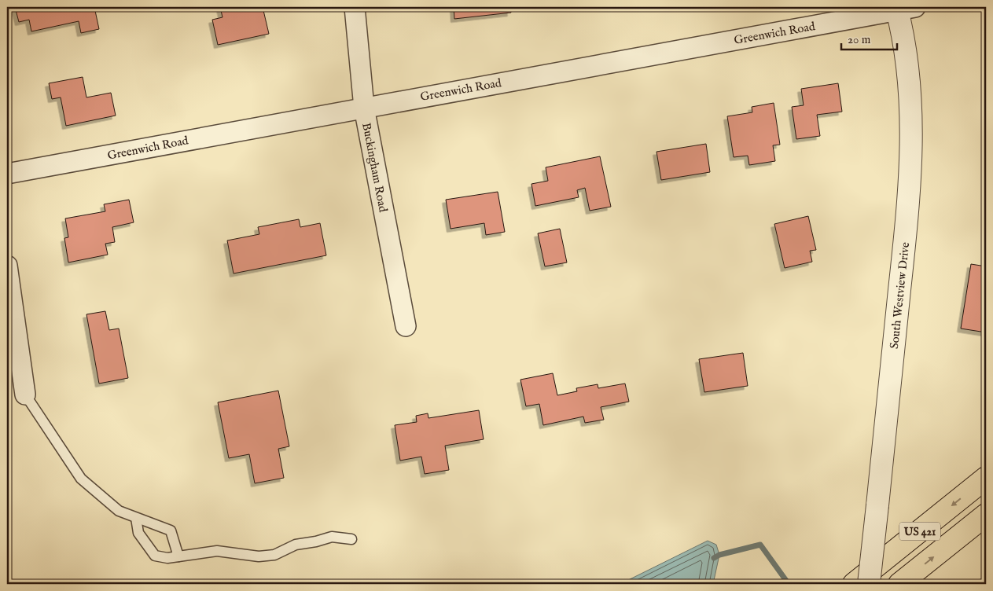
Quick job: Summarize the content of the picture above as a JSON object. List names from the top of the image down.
{
  "streets": {
    "highway": ["US 421"],
    "street": ["Greenwich Road", "Buckingham Road", "South Westview Drive"]
  },
  "crossings": [
    ["Greenwich Road", "Buckingham Road"],
    ["Greenwich Road", "South Westview Drive"]
  ],
  "scale_bar": "20 m"
}
